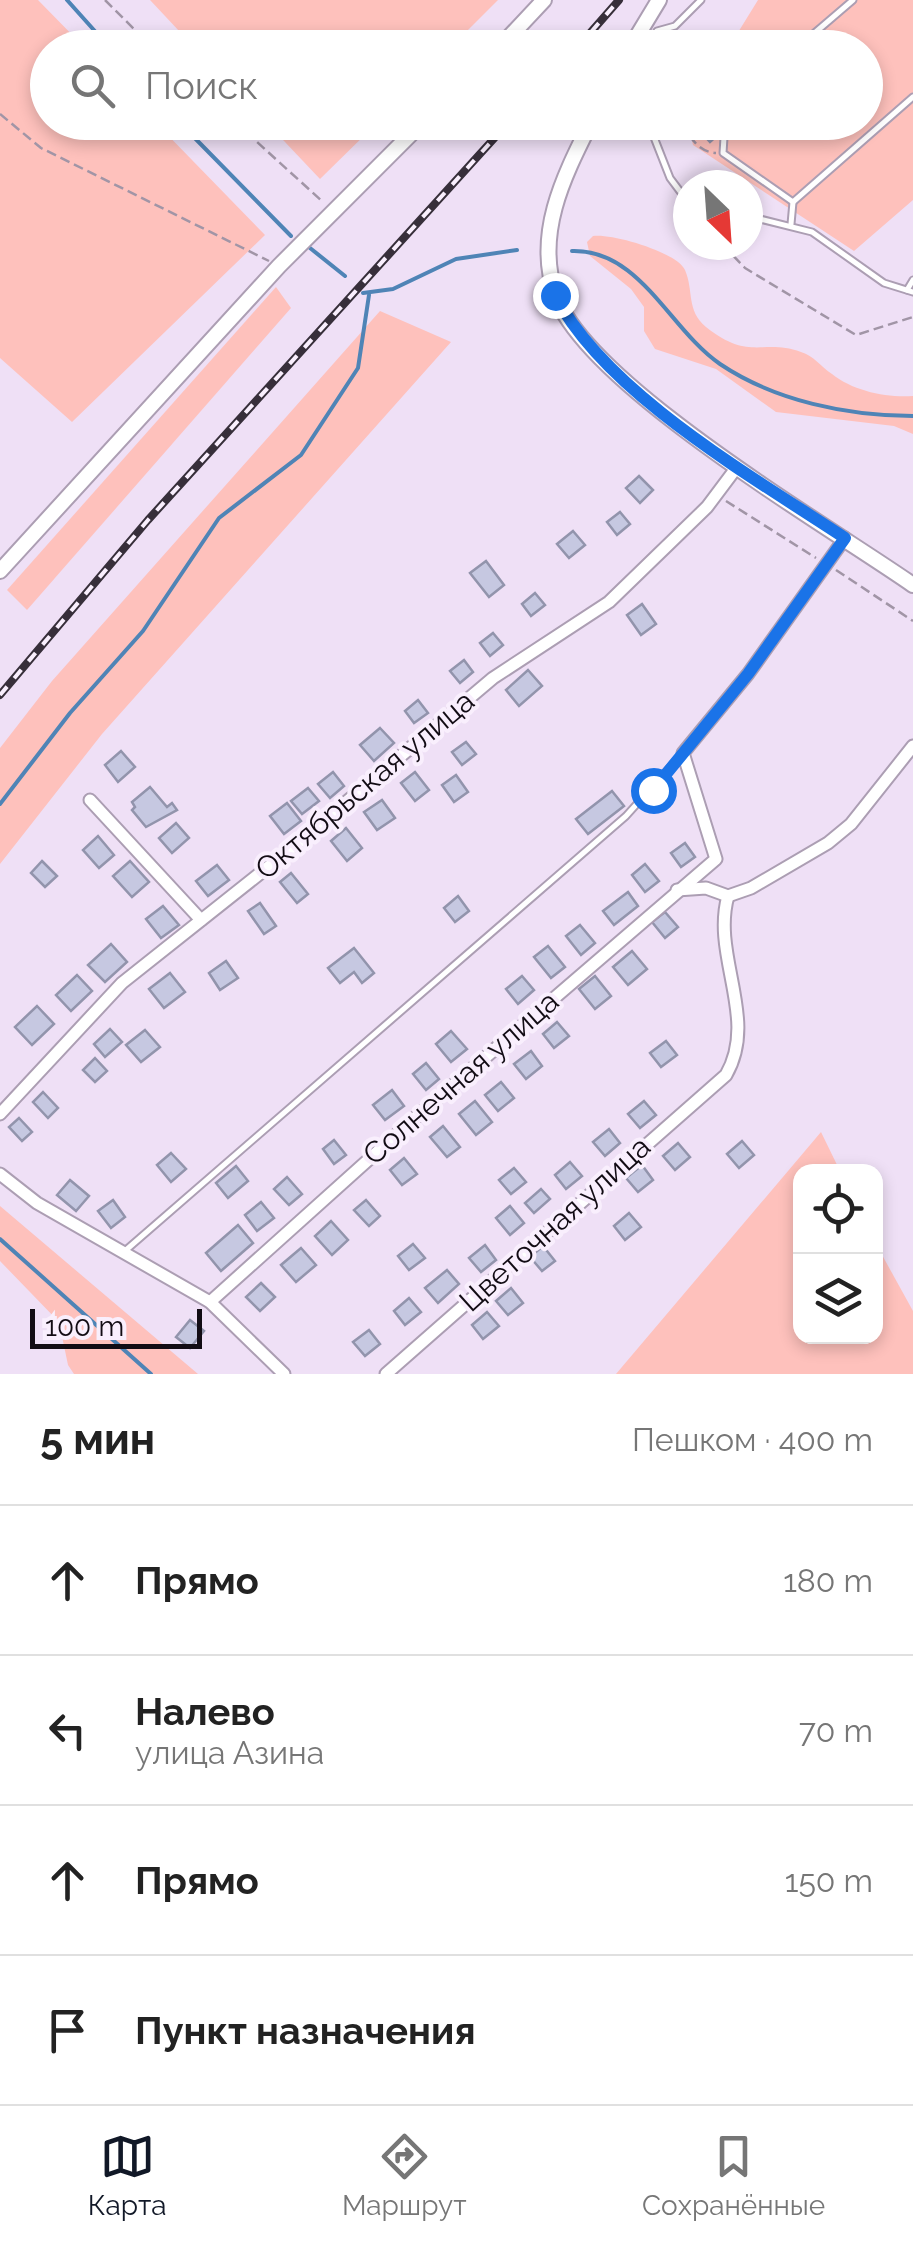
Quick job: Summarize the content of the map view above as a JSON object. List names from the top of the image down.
{
  "streets": {
    "street": ["Октябрьская улица", "Солнечная улица", "Цветочная улица"]
  },
  "scale_bar": "100 m",
  "north": "bottom right",
  "page": {
    "search": "Поиск",
    "scale": "100 m",
    "heading": ["5 мин", "Пешком · 400 m"],
    "list": [
      ["Прямо", "180 m"],
      ["Налево", "улица Азина", "70 m"],
      ["Прямо", "150 m"],
      "Пункт назначения"
    ],
    "nav": ["Карта", "Маршрут", "Сохранённые"]
  }
}
